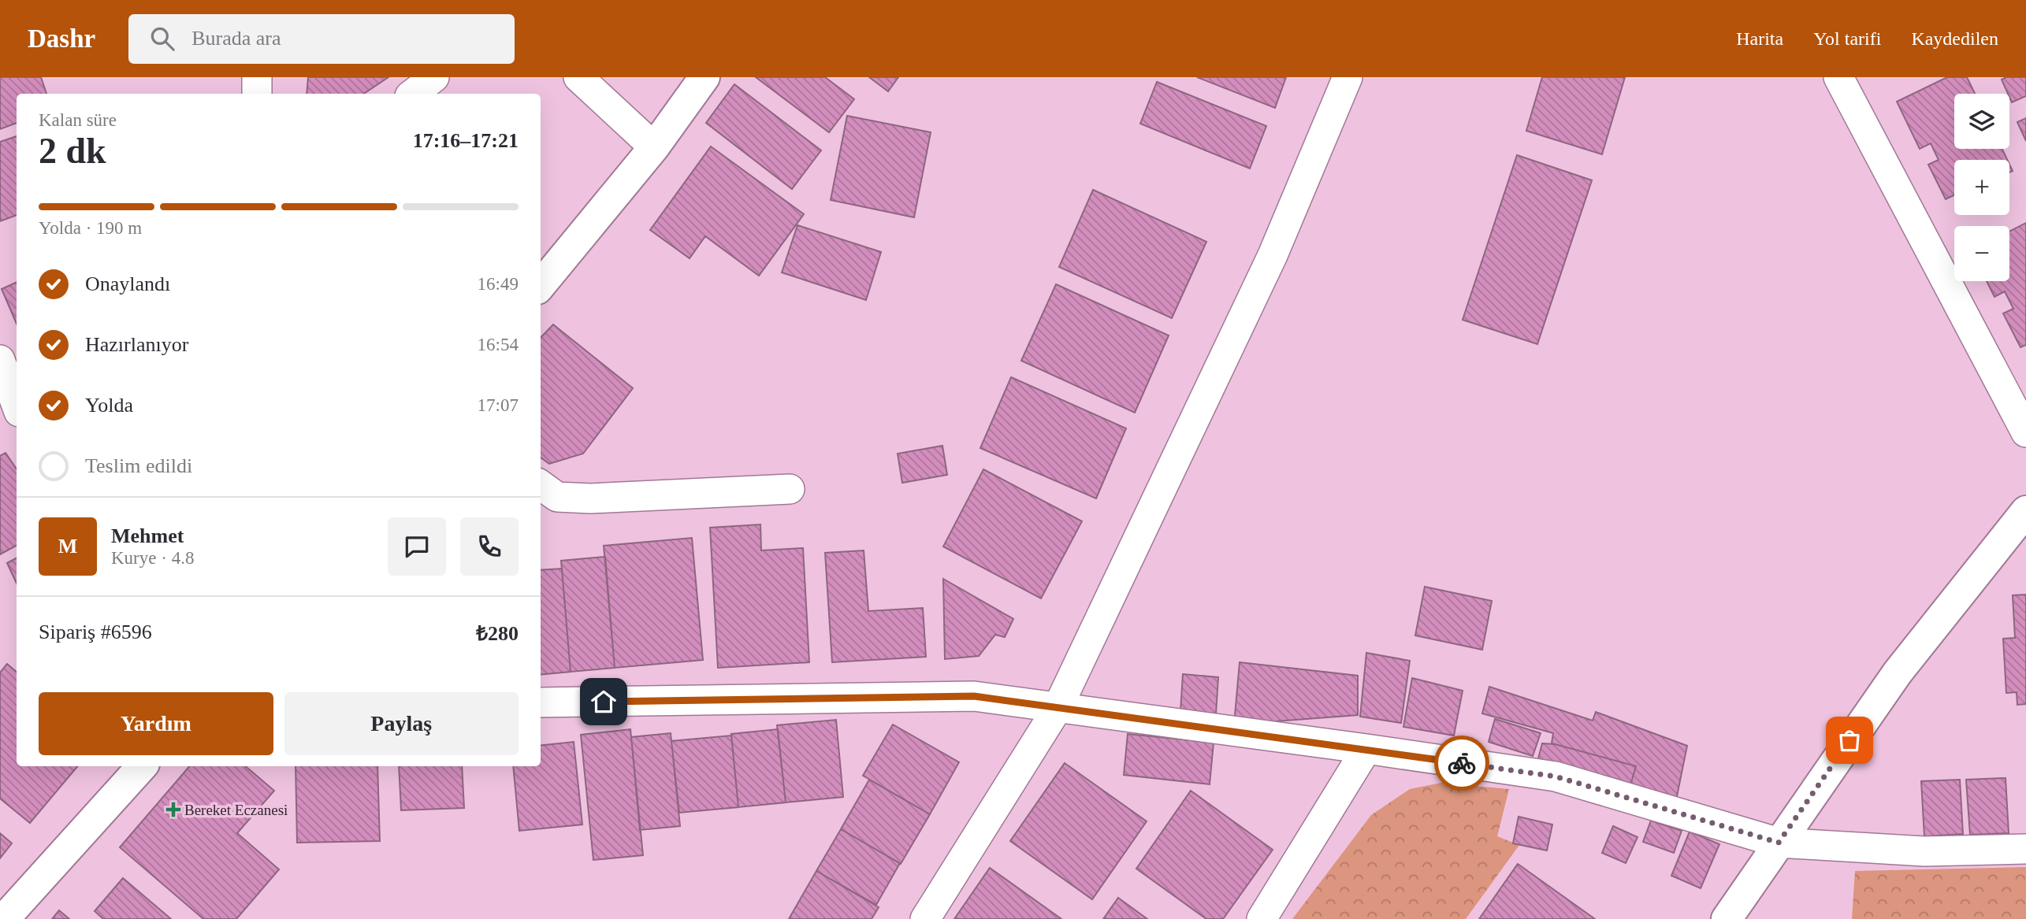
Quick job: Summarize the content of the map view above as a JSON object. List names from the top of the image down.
{
  "places": {
    "health": ["Bereket Eczanesi"]
  },
  "page": {
    "header": "Dashr",
    "search": "Burada ara",
    "nav": ["Harita", "Yol tarifi", "Kaydedilen"],
    "map_buttons": ["+", "−"],
    "heading": ["2 dk", "Kalan süre", "17:16–17:21"],
    "panel": [
      "Mehmet",
      "Kurye · 4.8",
      "Sipariş #6596",
      "₺280"
    ],
    "bar": "Yolda · 190 m",
    "list": [
      ["Onaylandı", "16:49"],
      ["Hazırlanıyor", "16:54"],
      ["Yolda", "17:07"],
      "Teslim edildi"
    ],
    "round": "M",
    "buttons": ["Yardım", "Paylaş"]
  }
}
